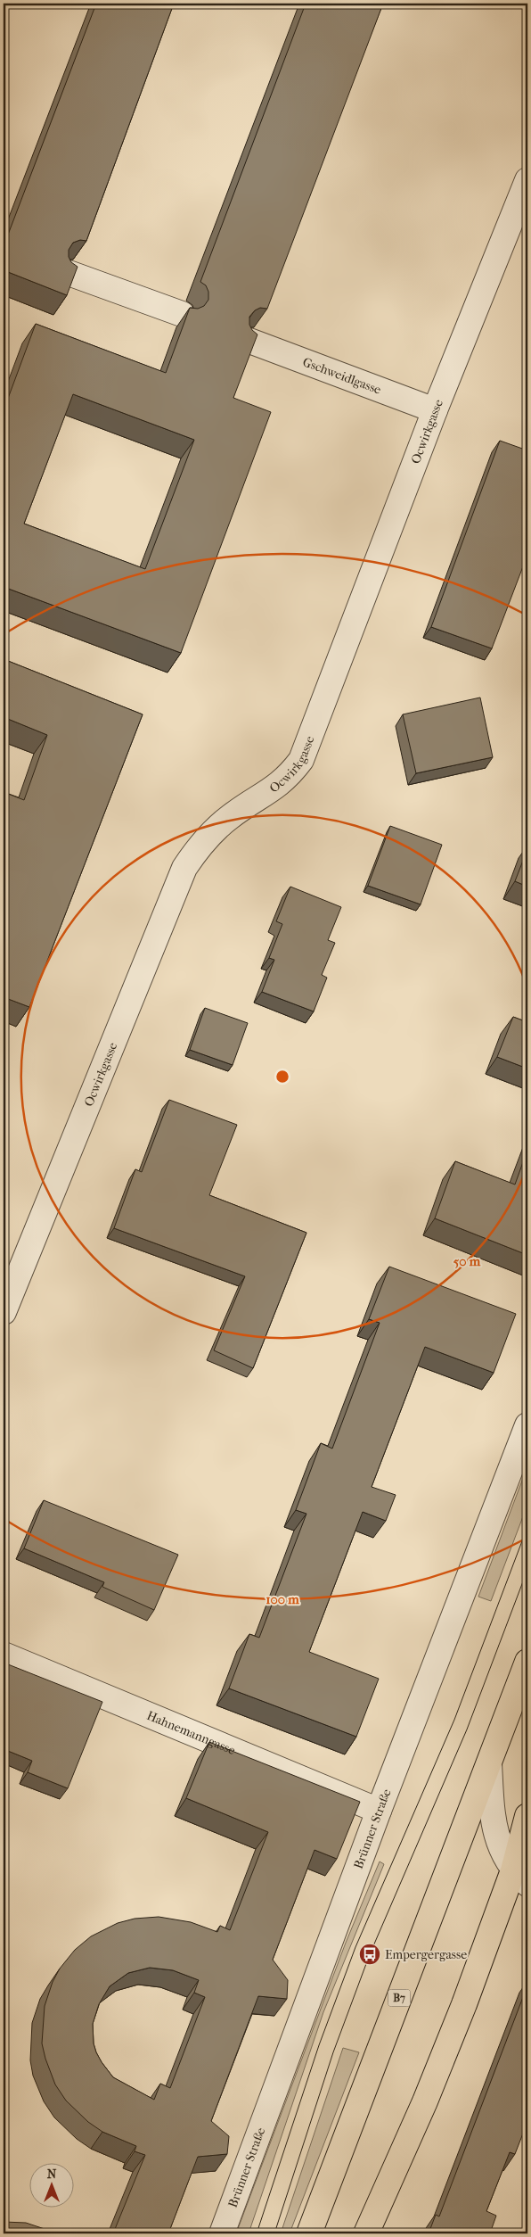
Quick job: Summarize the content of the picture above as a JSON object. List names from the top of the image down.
{
  "streets": {
    "main road": ["B7"],
    "street": [
      "Gschweidlgasse",
      "Ocwirkgasse",
      "Hahnemanngasse",
      "Brünner Straße"
    ]
  },
  "crossings": [
    ["Gschweidlgasse", "Ocwirkgasse"],
    ["Hahnemanngasse", "Brünner Straße"]
  ],
  "places": {
    "bus stop": ["Empergergasse"]
  },
  "north": "top",
  "rings": ["50 m", "100 m"]
}
